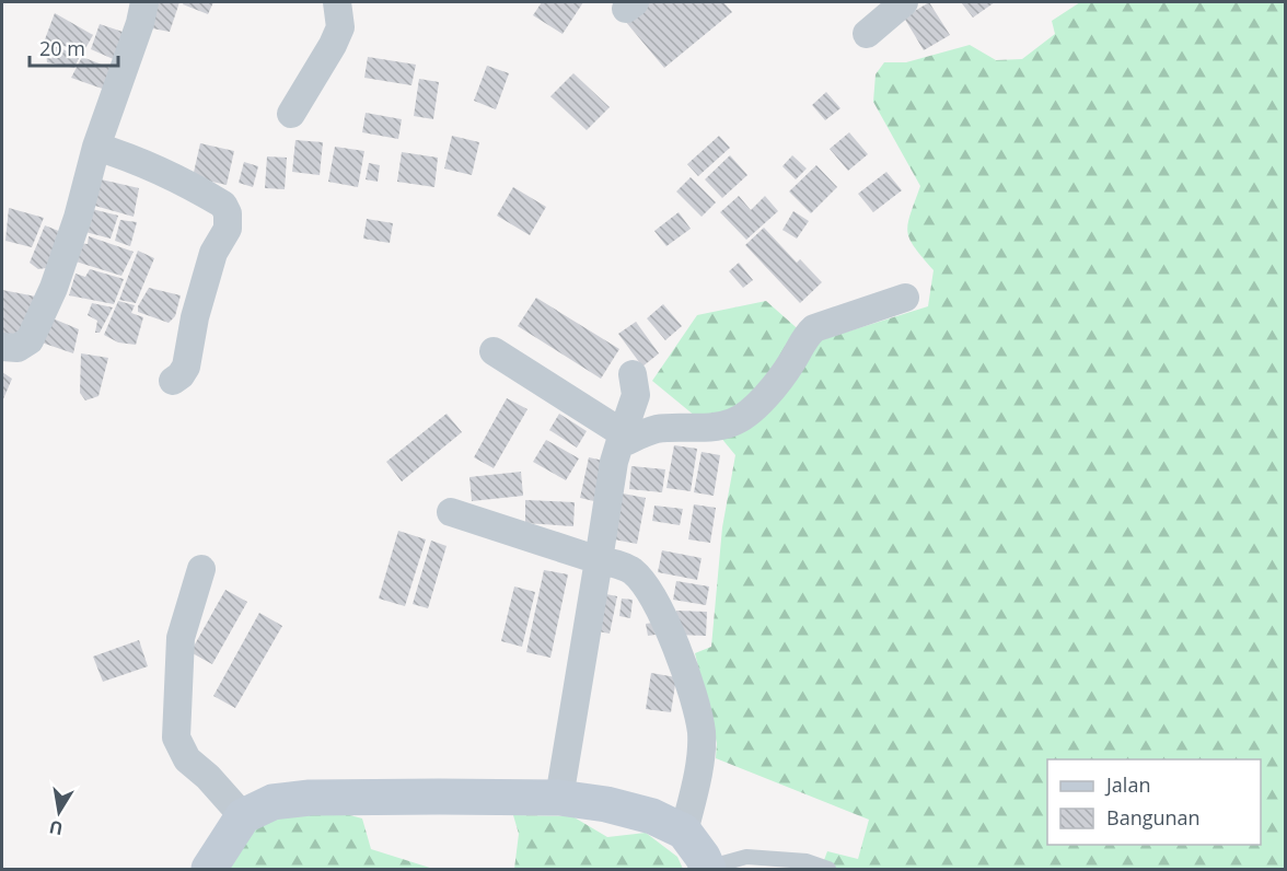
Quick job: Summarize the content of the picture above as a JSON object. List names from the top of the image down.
{
  "legend": ["Jalan", "Bangunan"],
  "scale_bar": "20 m",
  "north": "bottom"
}
